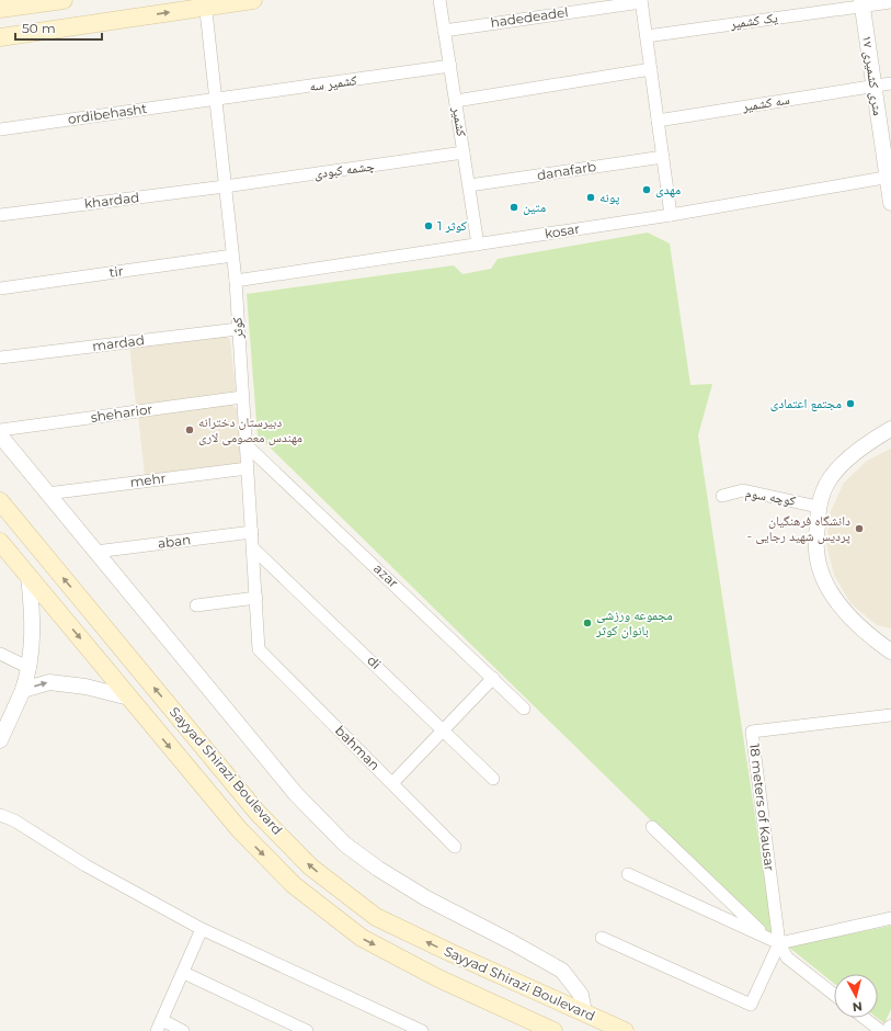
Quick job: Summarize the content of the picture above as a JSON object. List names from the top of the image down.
{
  "streets": {
    "main road": ["Sayyad Shirazi Boulevard"],
    "street": [
      "hadedeadel",
      "یک کشمیر",
      "۱۷ متری کشمیری",
      "کشمیر سه",
      "سه کشمیر",
      "ordibehasht",
      "کشمیر",
      "چشمه کبودی",
      "danafarb",
      "khardad",
      "kosar",
      "tir",
      "کوثر",
      "mardad",
      "sheharior",
      "mehr",
      "کوچه سوم",
      "aban",
      "azar",
      "di",
      "bahman",
      "18 meters of Kausar"
    ]
  },
  "crossings": [
    ["hadedeadel", "کشمیر"],
    ["یک کشمیر", "۱۷ متری کشمیری"],
    ["۱۷ متری کشمیری", "سه کشمیر"],
    ["۱۷ متری کشمیری", "kosar"],
    ["کشمیر سه", "ordibehasht"],
    ["کشمیر سه", "کشمیر"],
    ["کشمیر سه", "کوثر"],
    ["ordibehasht", "کوثر"],
    ["کشمیر", "چشمه کبودی"],
    ["کشمیر", "danafarb"],
    ["کشمیر", "kosar"],
    ["چشمه کبودی", "khardad"],
    ["چشمه کبودی", "کوثر"],
    ["khardad", "کوثر"],
    ["kosar", "کوثر"],
    ["tir", "کوثر"],
    ["کوثر", "mardad"],
    ["کوثر", "sheharior"],
    ["کوثر", "mehr"],
    ["کوثر", "aban"],
    ["کوثر", "azar"],
    ["کوثر", "di"],
    ["کوثر", "bahman"]
  ],
  "places": [
    "مهدی",
    "پونه",
    "متین",
    "کوثر 1",
    "مجتمع اعتمادی",
    "دبیرستان دخترانه مهندس معصومی لاری",
    "دانشگاه فرهنگیان - پردیس شهید رجایی",
    "مجموعه ورزشی بانوان کوثر"
  ],
  "scale_bar": "50 m",
  "north": "bottom"
}
